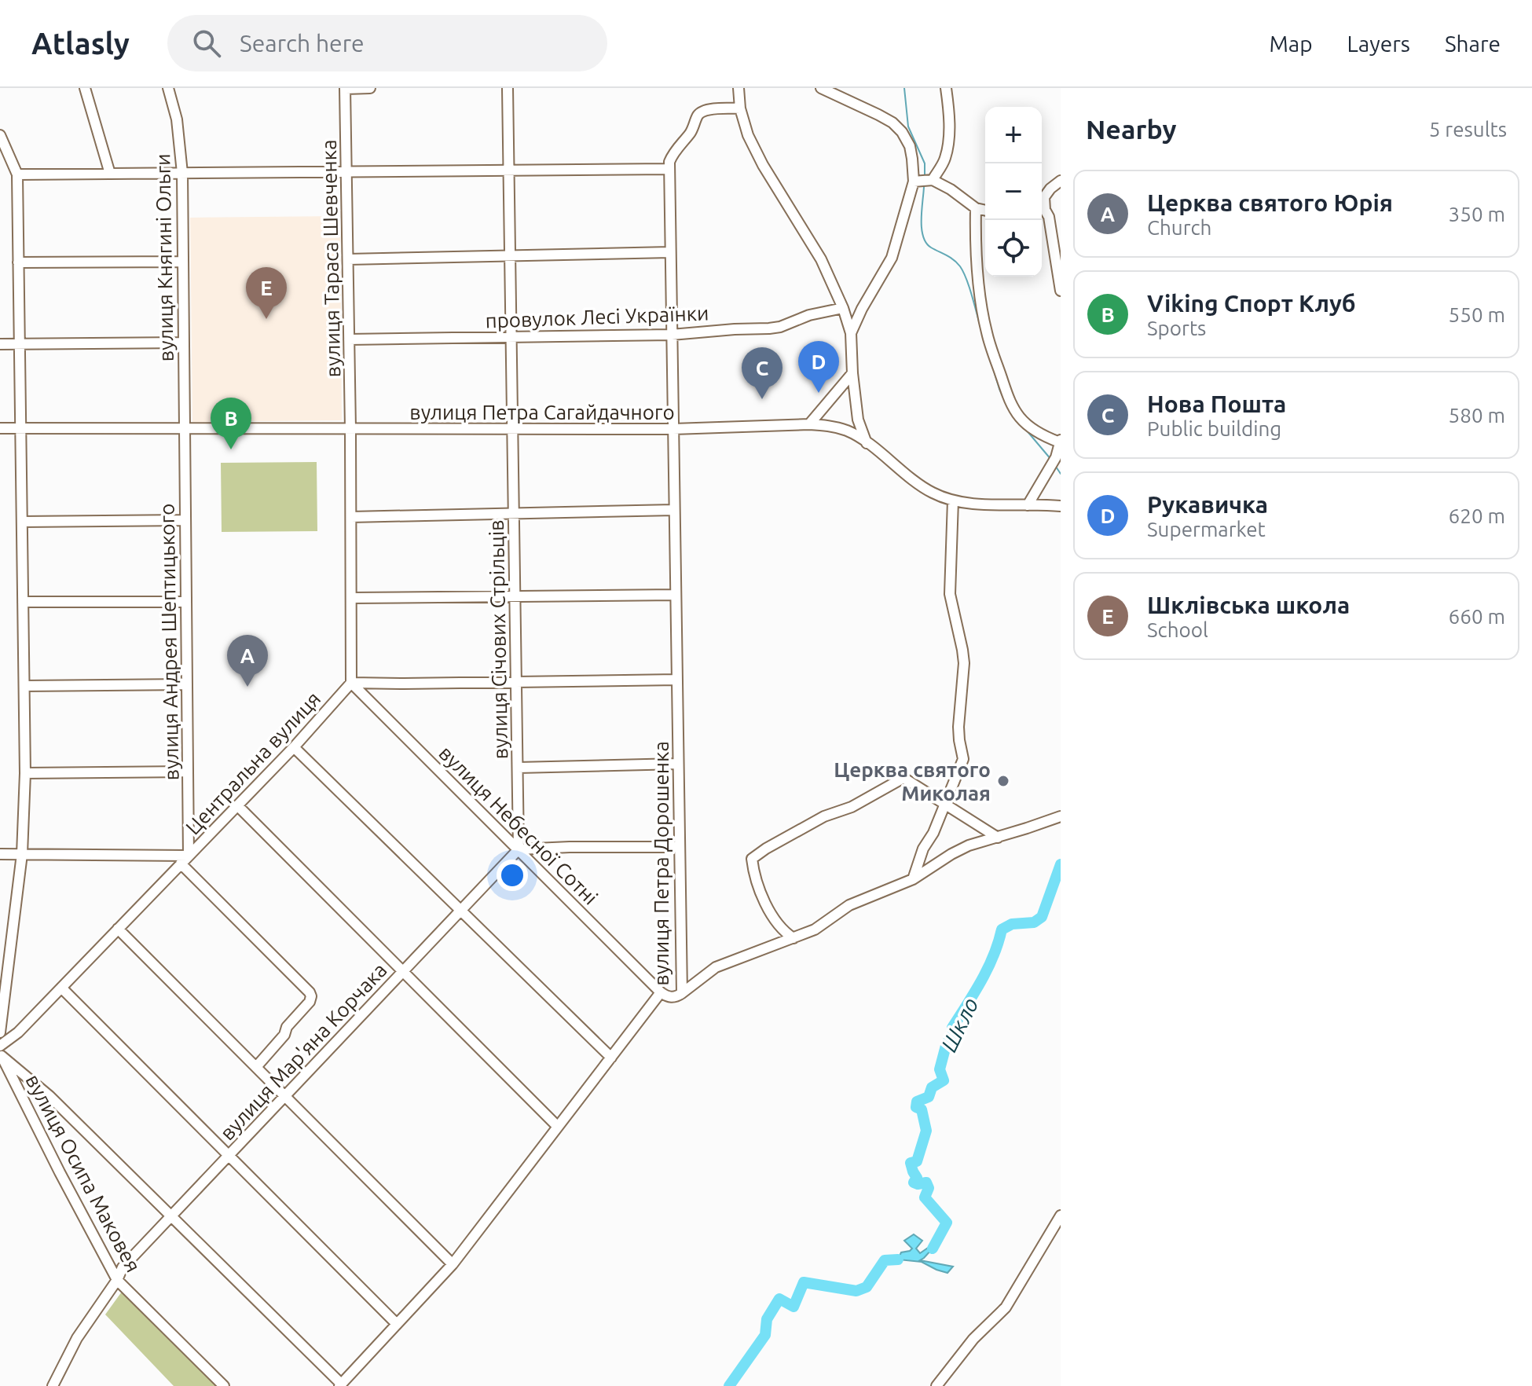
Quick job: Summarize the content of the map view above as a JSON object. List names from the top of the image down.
{
  "streets": {
    "street": [
      "вулиця Княгині Ольги",
      "вулиця Тараса Шевченка",
      "провулок Лесі Українки",
      "вулиця Петра Сагайдачного",
      "вулиця Січових Стрільців",
      "вулиця Андрея Шептицького",
      "Центральна вулиця",
      "вулиця Небесної Сотні",
      "вулиця Петра Дорошенка",
      "вулиця Мар'яна Корчака",
      "вулиця Осипа Маковея"
    ]
  },
  "crossings": [
    ["вулиця Княгині Ольги", "вулиця Петра Сагайдачного"],
    ["вулиця Княгині Ольги", "вулиця Андрея Шептицького"],
    ["вулиця Тараса Шевченка", "провулок Лесі Українки"],
    ["вулиця Тараса Шевченка", "вулиця Петра Сагайдачного"],
    ["провулок Лесі Українки", "вулиця Січових Стрільців"],
    ["провулок Лесі Українки", "вулиця Петра Дорошенка"],
    ["вулиця Петра Сагайдачного", "вулиця Січових Стрільців"],
    ["вулиця Петра Сагайдачного", "вулиця Андрея Шептицького"],
    ["вулиця Петра Сагайдачного", "вулиця Петра Дорошенка"],
    ["вулиця Січових Стрільців", "вулиця Небесної Сотні"],
    ["вулиця Січових Стрільців", "вулиця Мар'яна Корчака"],
    ["вулиця Андрея Шептицького", "Центральна вулиця"],
    ["Центральна вулиця", "вулиця Небесної Сотні"],
    ["Центральна вулиця", "вулиця Осипа Маковея"],
    ["вулиця Небесної Сотні", "вулиця Петра Дорошенка"],
    ["вулиця Небесної Сотні", "вулиця Мар'яна Корчака"],
    ["вулиця Мар'яна Корчака", "вулиця Осипа Маковея"]
  ],
  "water": ["Шкло"],
  "places": ["Церква святого Миколая"],
  "page": {
    "header": "Atlasly",
    "search": "Search here",
    "nav": ["Map", "Layers", "Share"],
    "heading": ["Nearby", "5 results"],
    "map_buttons": ["+", "−"],
    "list": [
      {
        "mark": "A",
        "name": "Церква святого Юрія",
        "note": "Church",
        "value": "350 m"
      },
      {
        "mark": "B",
        "name": "Viking Спорт Клуб",
        "note": "Sports",
        "value": "550 m"
      },
      {
        "mark": "C",
        "name": "Нова Пошта",
        "note": "Public building",
        "value": "580 m"
      },
      {
        "mark": "D",
        "name": "Рукавичка",
        "note": "Supermarket",
        "value": "620 m"
      },
      {
        "mark": "E",
        "name": "Шклівська школа",
        "note": "School",
        "value": "660 m"
      }
    ],
    "pins": [
      "E",
      "D",
      "C",
      "B",
      "A"
    ]
  }
}
